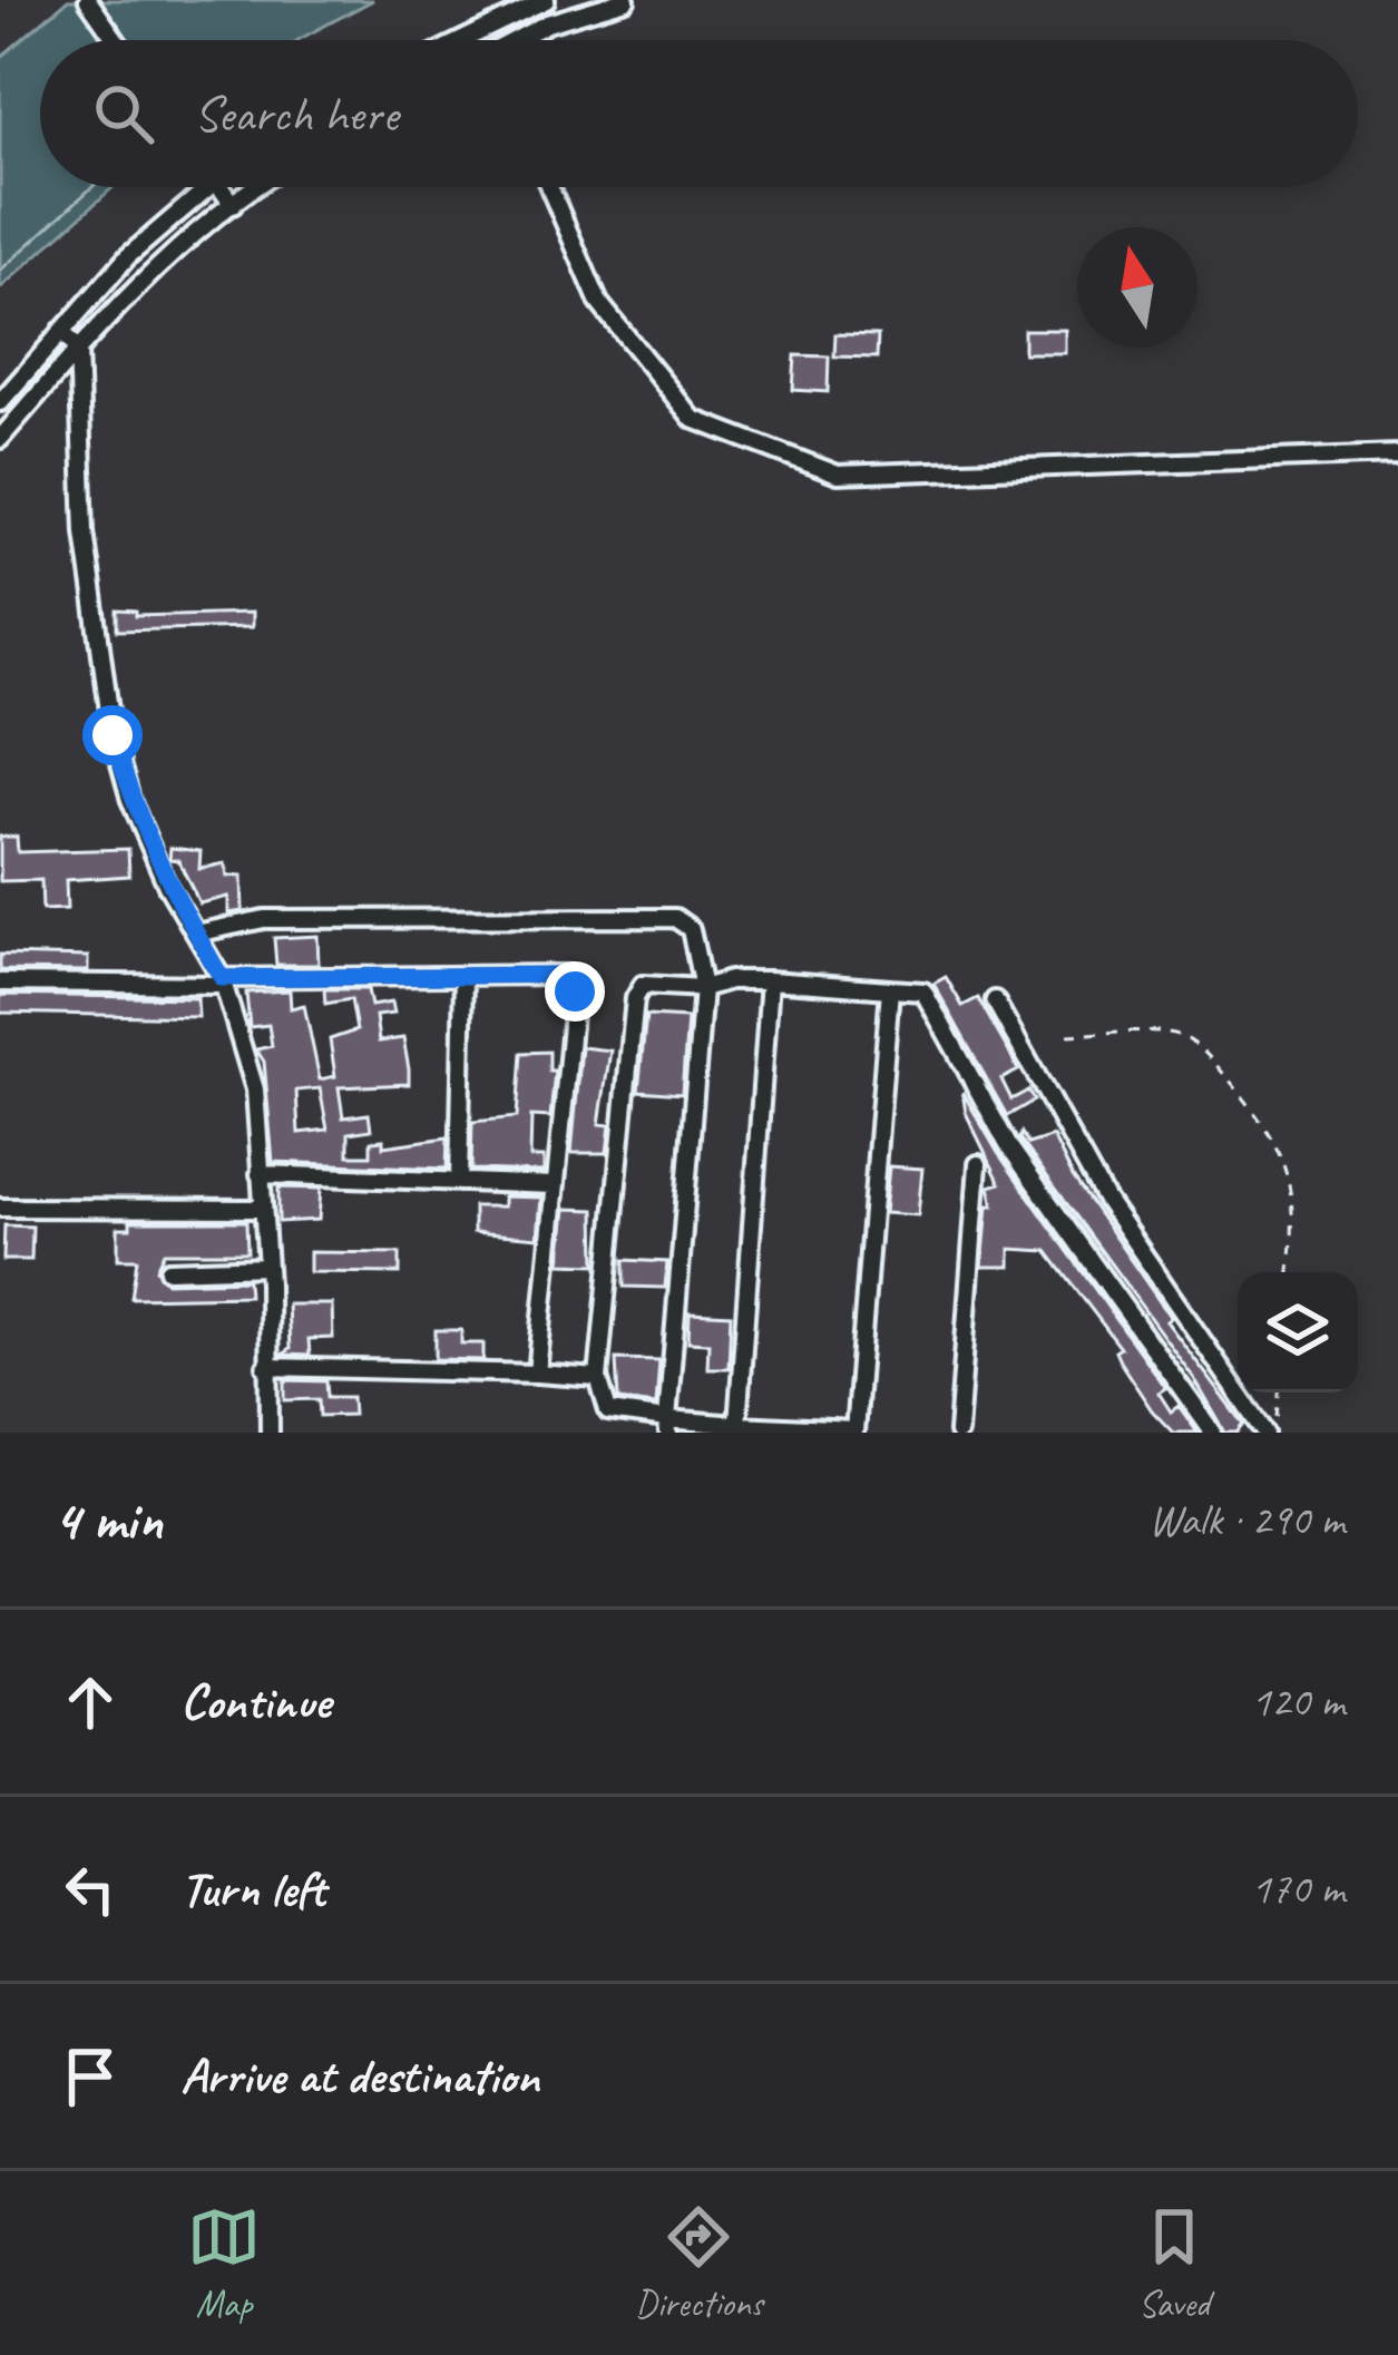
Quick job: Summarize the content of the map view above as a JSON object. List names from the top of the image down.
{
  "north": "top",
  "page": {
    "search": "Search here",
    "heading": ["4 min", "Walk · 290 m"],
    "list": [
      ["Continue", "120 m"],
      ["Turn left", "170 m"],
      "Arrive at destination"
    ],
    "nav": ["Map", "Directions", "Saved"]
  }
}
